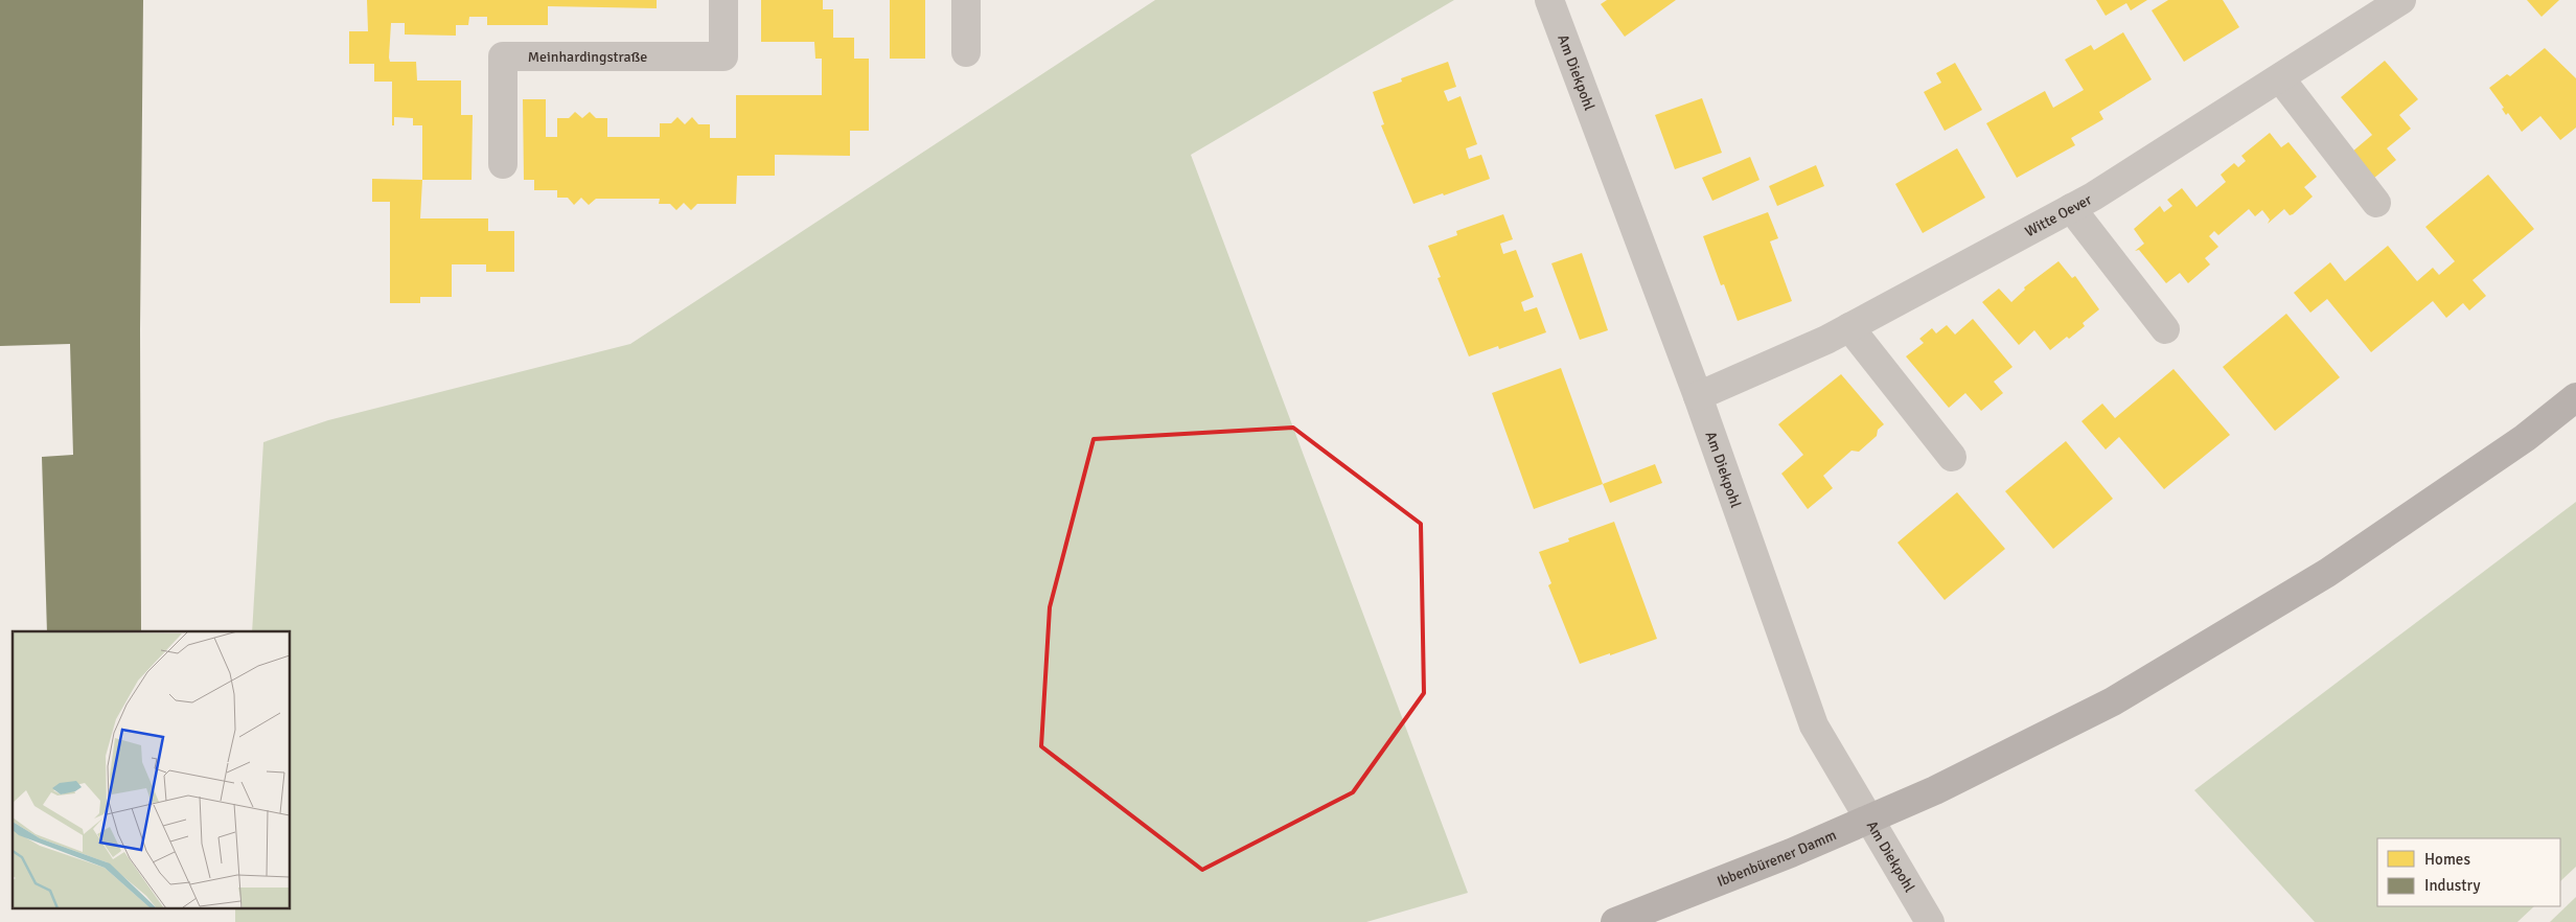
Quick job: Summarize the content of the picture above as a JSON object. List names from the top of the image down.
{
  "streets": {
    "main road": ["Ibbenbürener Damm"],
    "street": ["Meinhardingstraße", "Am Diekpohl", "Witte Oever"]
  },
  "crossings": [
    ["Am Diekpohl", "Witte Oever"]
  ],
  "legend": ["Homes", "Industry"]
}
